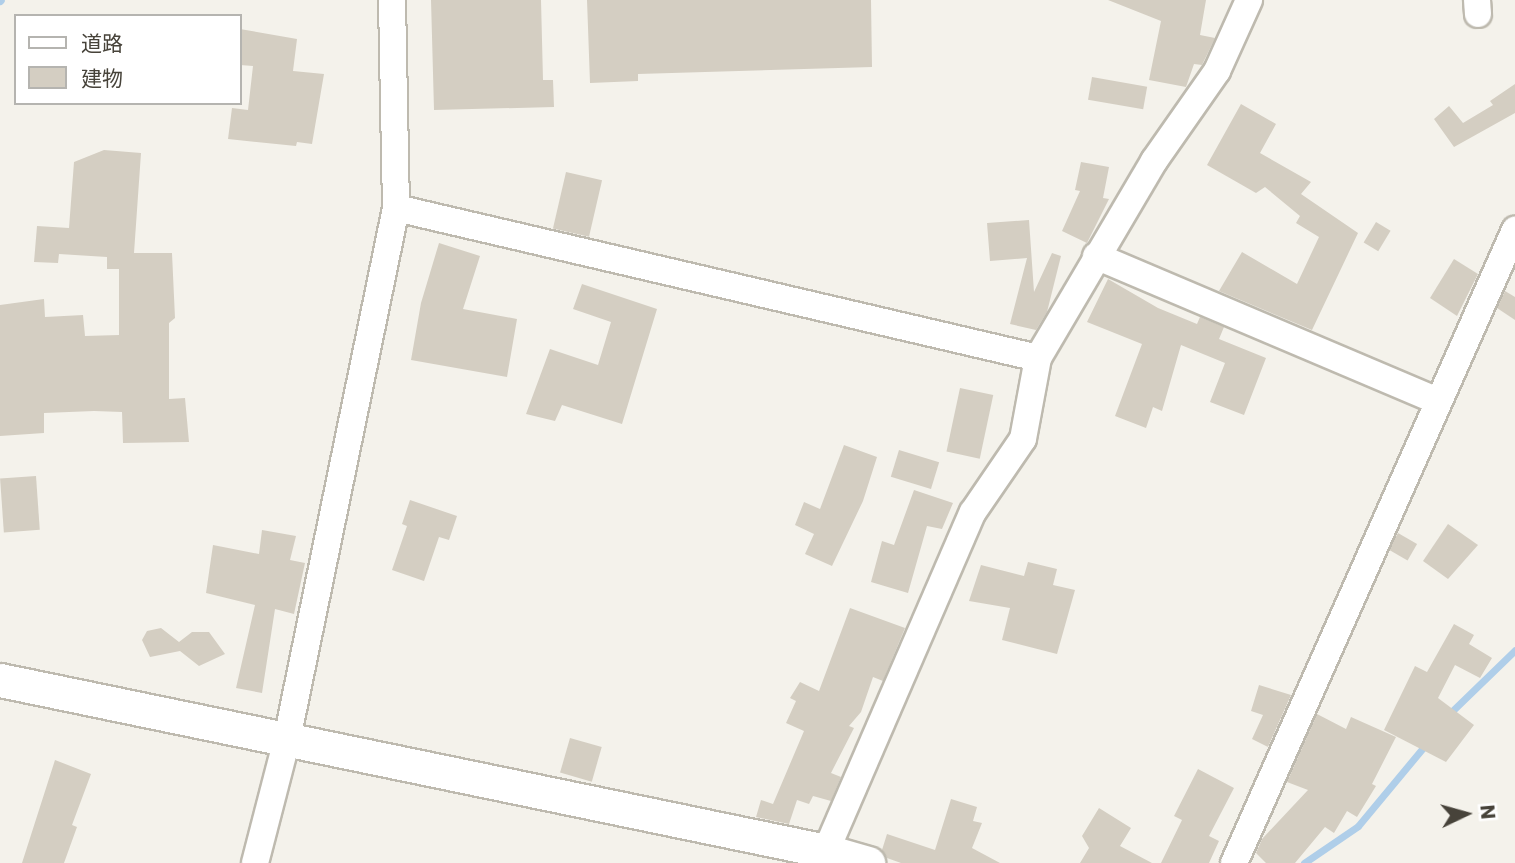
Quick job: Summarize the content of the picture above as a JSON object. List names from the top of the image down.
{
  "legend": ["道路", "建物"],
  "north": "right"
}
